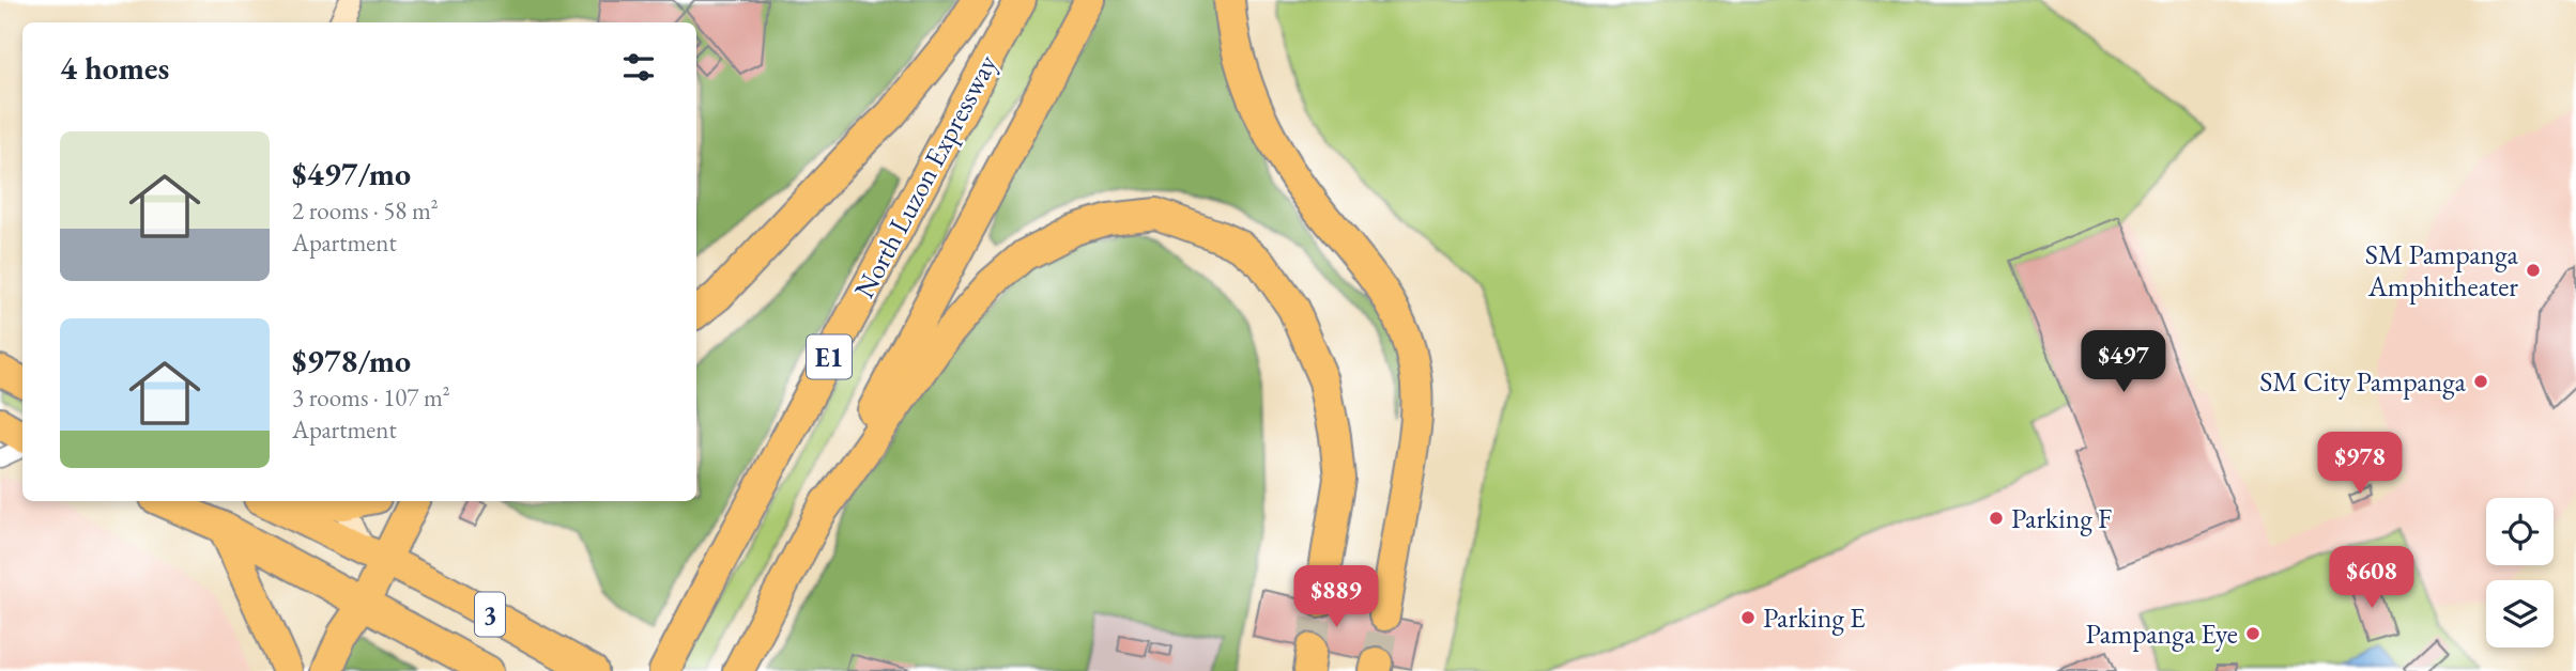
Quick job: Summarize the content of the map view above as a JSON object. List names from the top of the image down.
{
  "streets": {
    "highway": ["North Luzon Expressway", "E1", "3"]
  },
  "places": [
    "SM Pampanga Amphitheater",
    "SM City Pampanga",
    "Parking F",
    "Parking E",
    "Pampanga Eye"
  ],
  "page": {
    "heading": "4 homes",
    "list": [
      {
        "name": "$497/mo",
        "note": "2 rooms · 58 m² · Apartment"
      },
      {
        "name": "$978/mo",
        "note": "3 rooms · 107 m² · Apartment"
      }
    ],
    "price": [
      "$497",
      "$978",
      "$608",
      "$889"
    ]
  }
}
